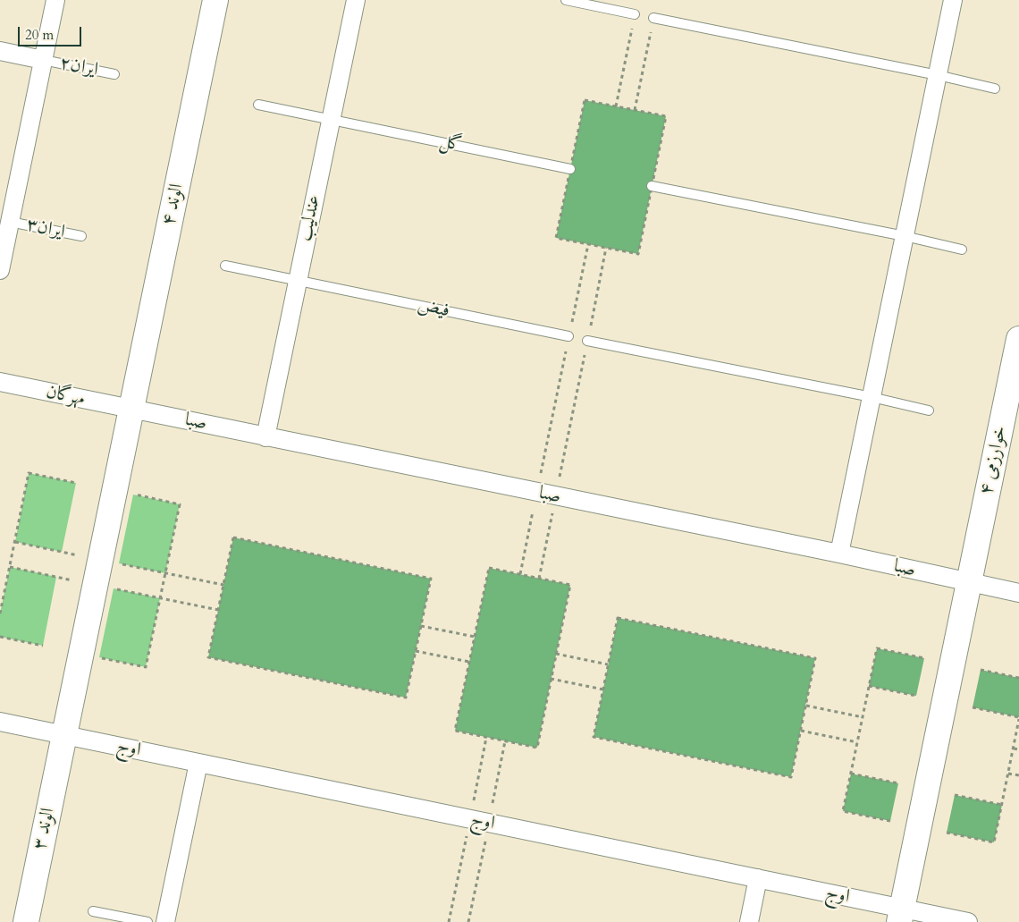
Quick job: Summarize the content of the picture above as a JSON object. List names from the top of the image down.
{
  "streets": {
    "street": [
      "الوند ۴",
      "عندلیب",
      "مهرگان",
      "صبا",
      "خوارزمی ۴",
      "اوج",
      "الوند ۳"
    ],
    "lane": [
      "ایران۲",
      "گل",
      "ایران۳",
      "فیض"
    ]
  },
  "crossings": [
    ["گل", "عندلیب"],
    ["الوند ۴", "مهرگان"],
    ["الوند ۴", "صبا"],
    ["الوند ۴", "اوج"],
    ["الوند ۴", "الوند ۳"],
    ["عندلیب", "فیض"],
    ["عندلیب", "صبا"],
    ["مهرگان", "صبا"],
    ["صبا", "خوارزمی ۴"],
    ["خوارزمی ۴", "اوج"],
    ["اوج", "الوند ۳"]
  ],
  "scale_bar": "20 m"
}
